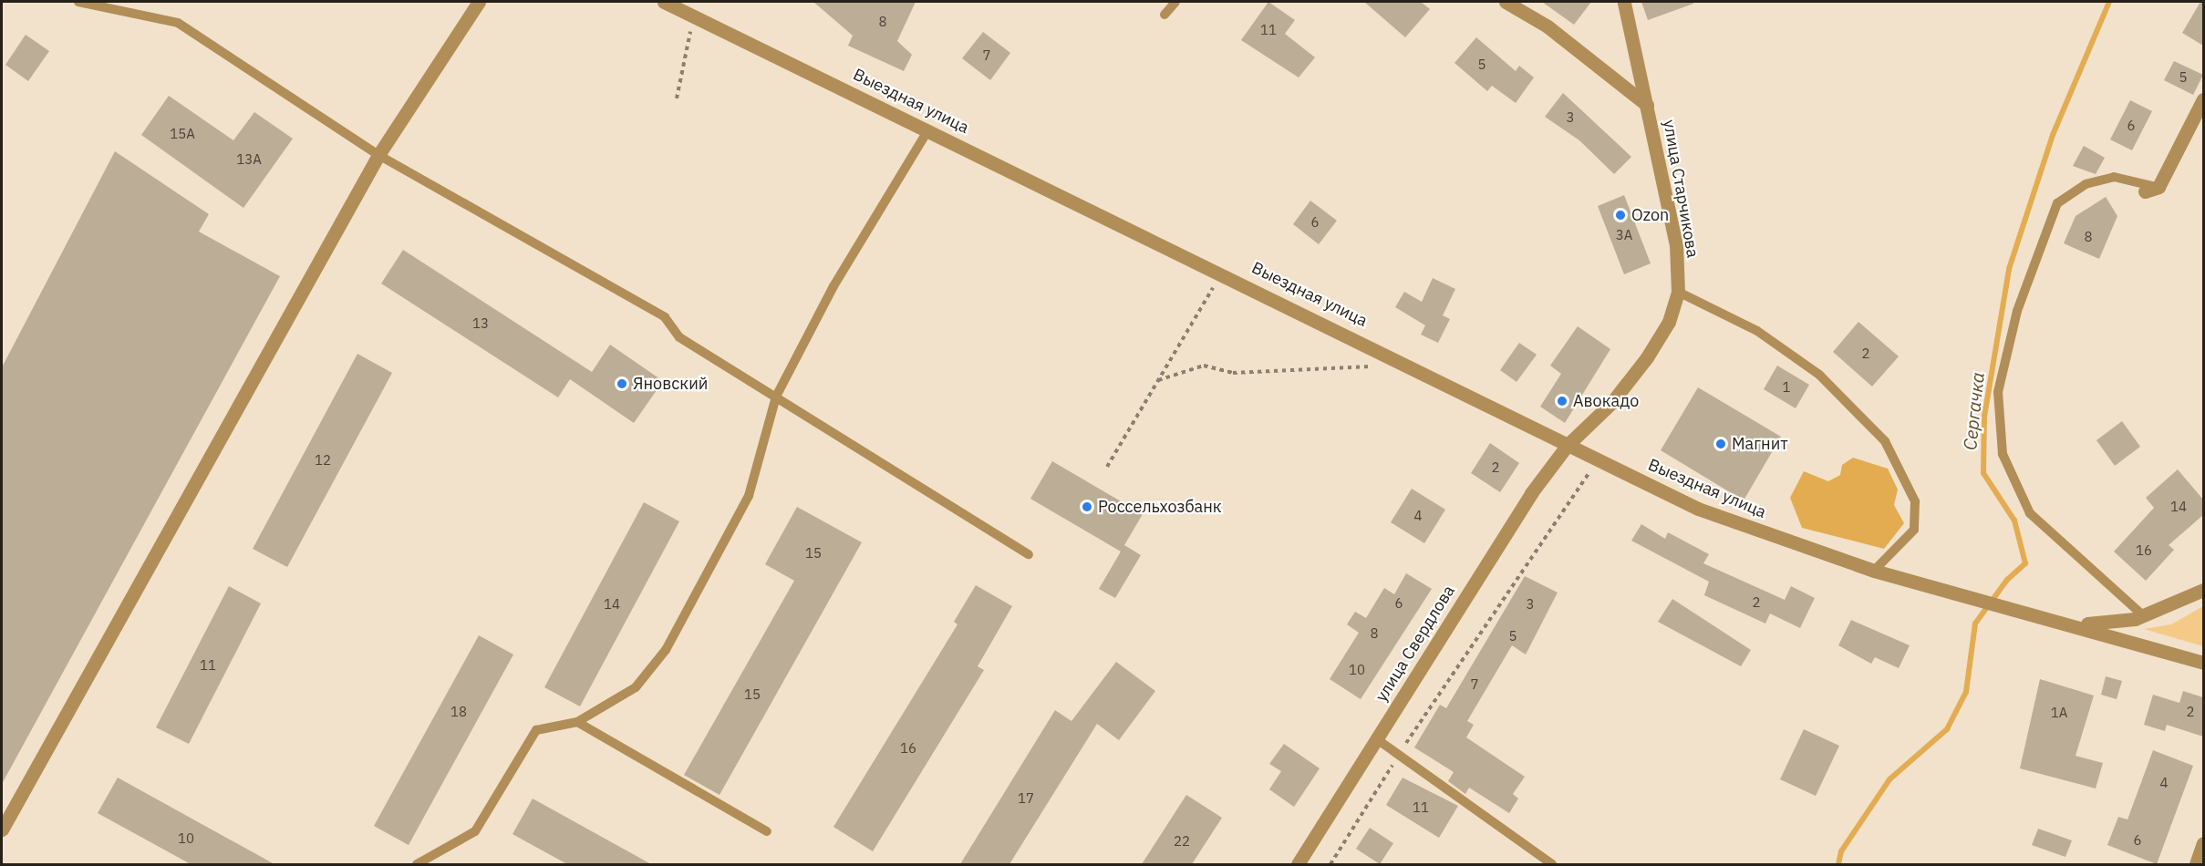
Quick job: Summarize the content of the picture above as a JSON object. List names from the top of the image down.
{
  "streets": {
    "street": ["Выездная улица", "улица Старчикова", "улица Свердлова"]
  },
  "crossings": [
    ["Выездная улица", "улица Старчикова"],
    ["Выездная улица", "улица Свердлова"],
    ["улица Старчикова", "улица Свердлова"]
  ],
  "water": ["Сергачка"],
  "places": [
    "Ozon",
    "Яновский",
    "Авокадо",
    "Магнит",
    "Россельхозбанк"
  ],
  "house_numbers": [
    "8",
    "11",
    "7",
    "5",
    "5",
    "3",
    "6",
    "15А",
    "13А",
    "6",
    "3А",
    "8",
    "13",
    "2",
    "1",
    "12",
    "2",
    "14",
    "4",
    "16",
    "15",
    "2",
    "6",
    "14",
    "3",
    "8",
    "5",
    "11",
    "10",
    "7",
    "15",
    "18",
    "2",
    "1А",
    "16",
    "4",
    "17",
    "11",
    "10",
    "6",
    "22"
  ]
}
